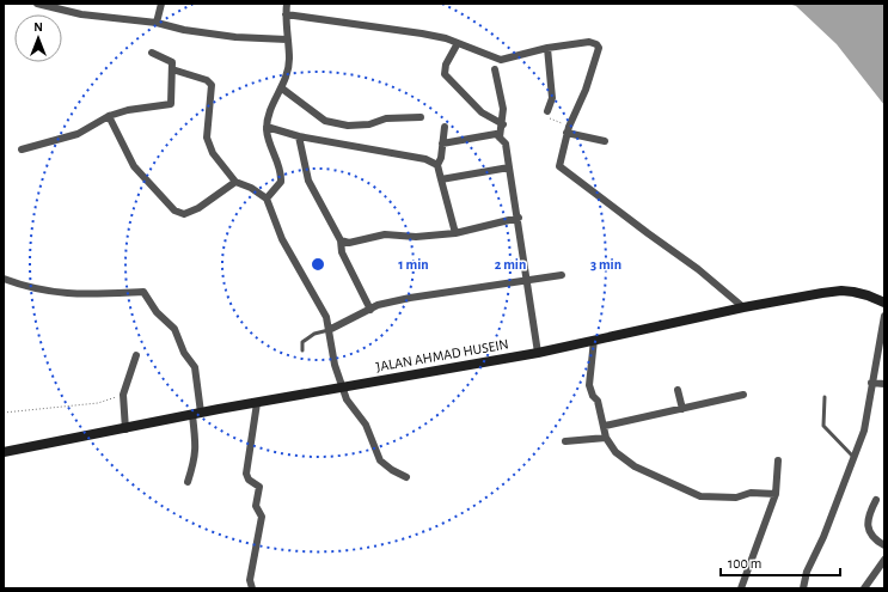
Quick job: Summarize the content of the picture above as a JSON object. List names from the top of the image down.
{
  "streets": {
    "main road": ["JALAN AHMAD HUSEIN"]
  },
  "scale_bar": "100 m",
  "north": "top",
  "rings": ["1 min", "2 min", "3 min"]
}
